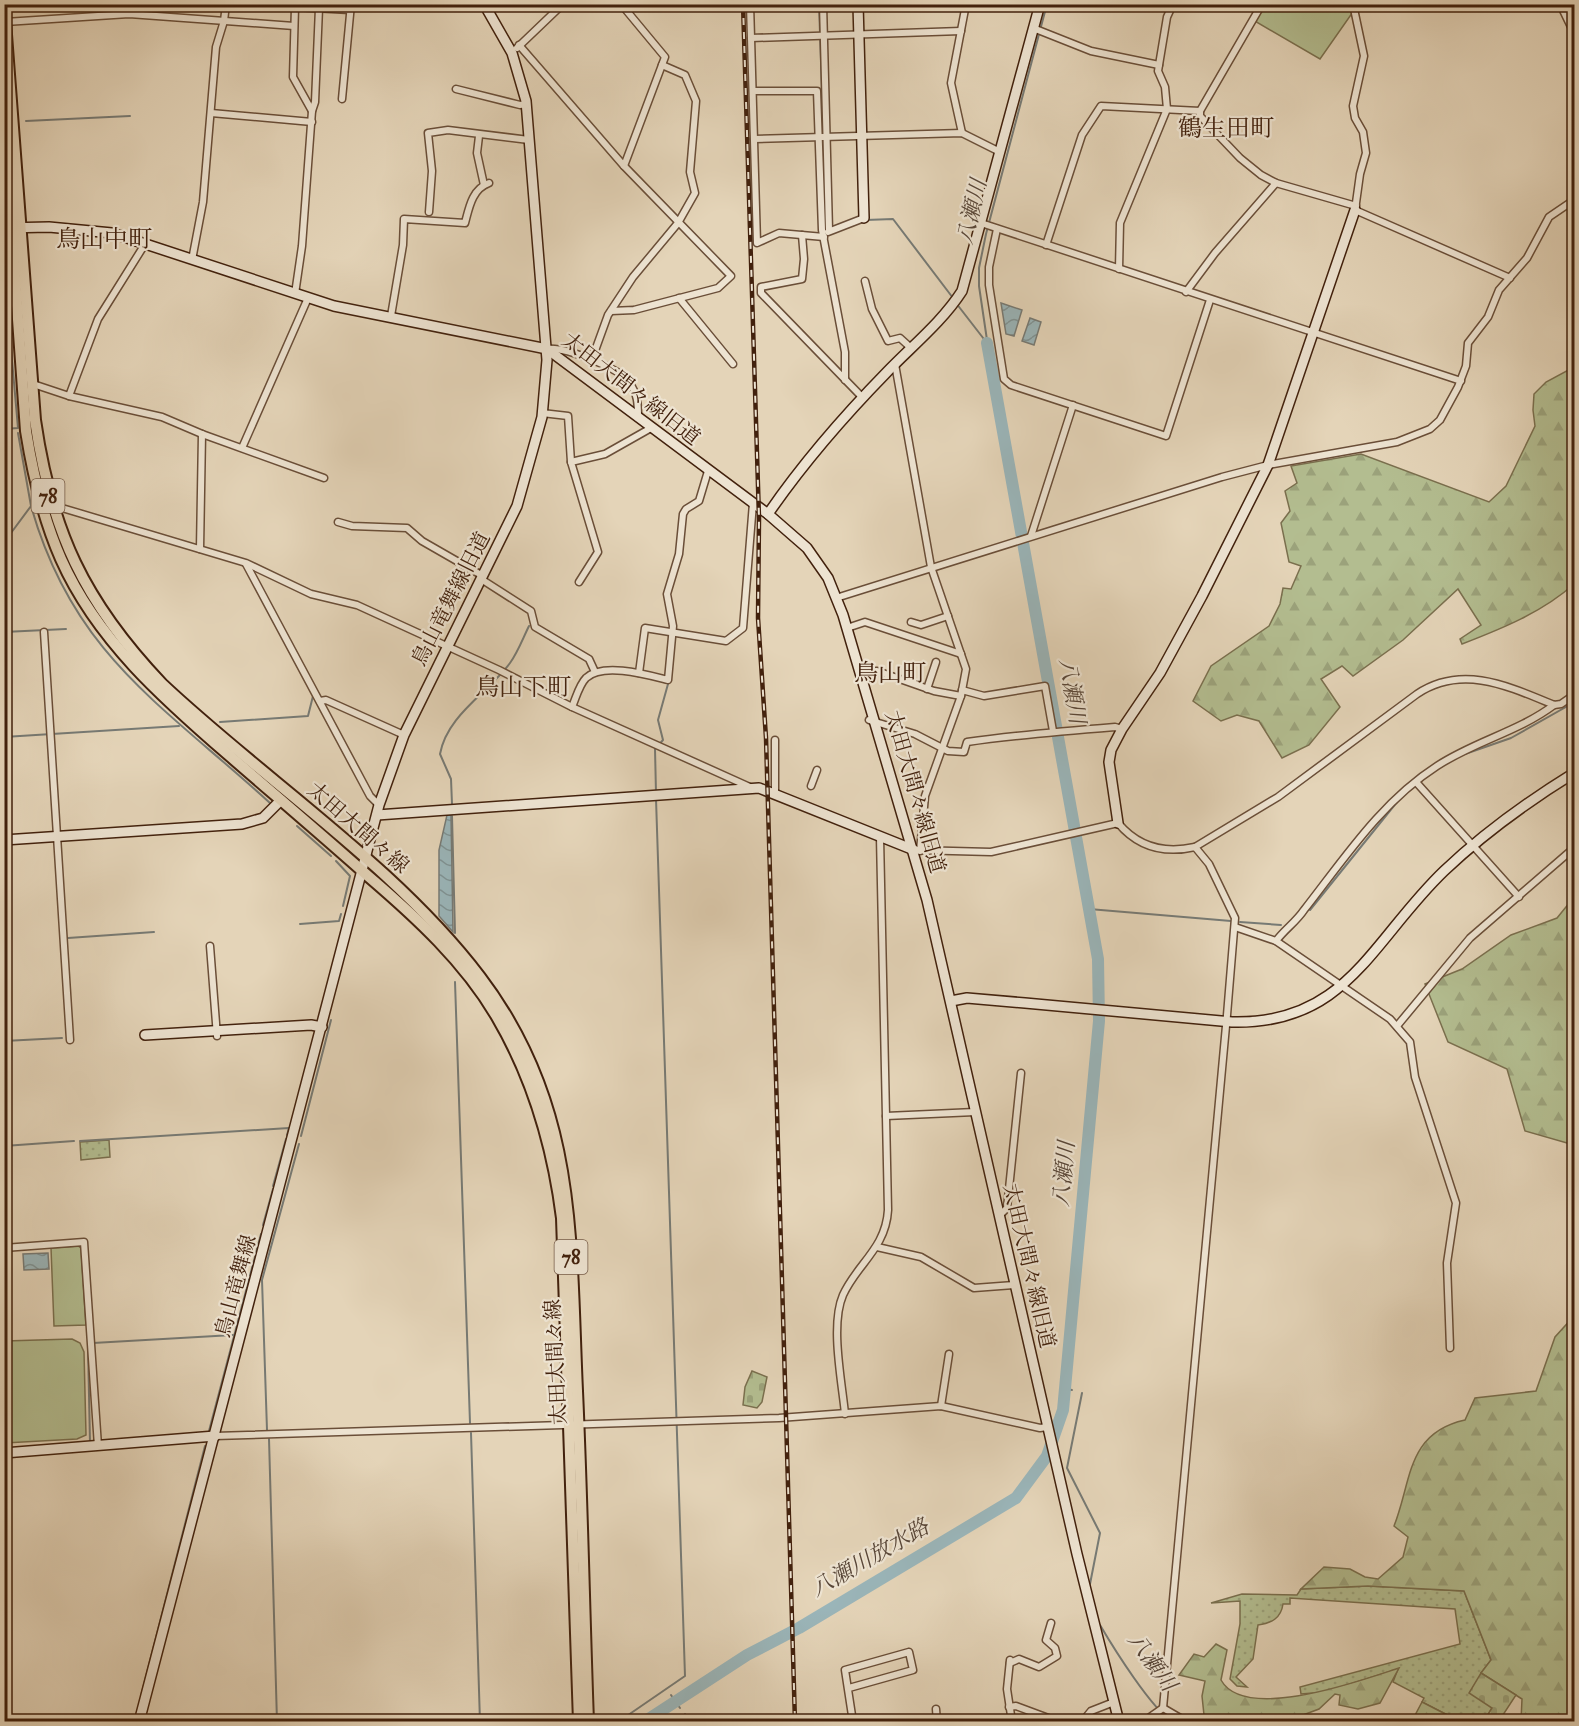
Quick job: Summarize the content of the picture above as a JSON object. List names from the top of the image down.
{
  "streets": {
    "main road": ["78", "太田大間々線"],
    "street": ["太田大間々線旧道", "鳥山竜舞線旧道", "鳥山竜舞線"]
  },
  "crossings": [
    ["太田大間々線旧道", "鳥山竜舞線旧道"],
    ["鳥山竜舞線旧道", "太田大間々線"],
    ["鳥山竜舞線旧道", "鳥山竜舞線"],
    ["太田大間々線", "鳥山竜舞線"]
  ],
  "districts": [
    "鶴生田町",
    "鳥山中町",
    "鳥山町",
    "鳥山下町"
  ],
  "water": ["八瀬川", "八瀬川放水路"]
}
